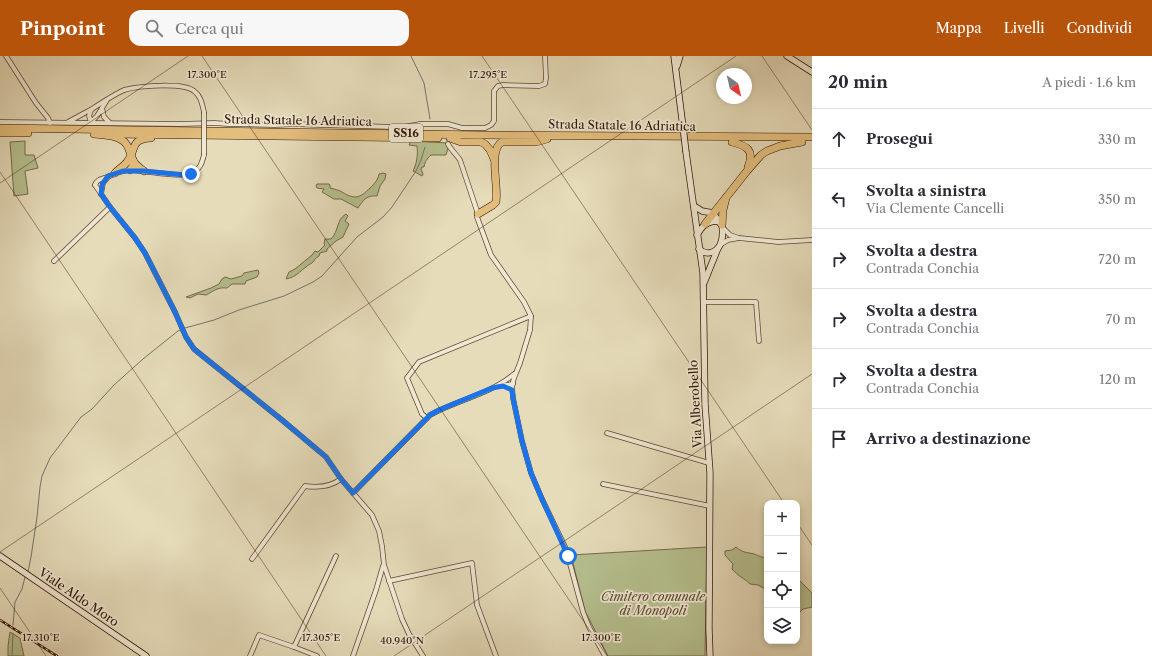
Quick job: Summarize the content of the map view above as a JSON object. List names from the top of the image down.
{
  "streets": {
    "highway": ["Strada Statale 16 Adriatica", "SS16"],
    "main road": ["Via Alberobello", "Viale Aldo Moro"]
  },
  "parks": ["Cimitero comunale di Monopoli"],
  "north": "bottom right",
  "page": {
    "header": "Pinpoint",
    "search": "Cerca qui",
    "nav": ["Mappa", "Livelli", "Condividi"],
    "heading": ["20 min", "A piedi · 1.6 km"],
    "list": [
      ["Prosegui", "330 m"],
      ["Svolta a sinistra", "Via Clemente Cancelli", "350 m"],
      ["Svolta a destra", "Contrada Conchia", "720 m"],
      ["Svolta a destra", "Contrada Conchia", "70 m"],
      ["Svolta a destra", "Contrada Conchia", "120 m"],
      "Arrivo a destinazione"
    ],
    "map_buttons": ["+", "−"]
  },
  "coordinates": [
    "17.295°E",
    "17.300°E",
    "17.310°E",
    "17.305°E",
    "40.940°N"
  ]
}
